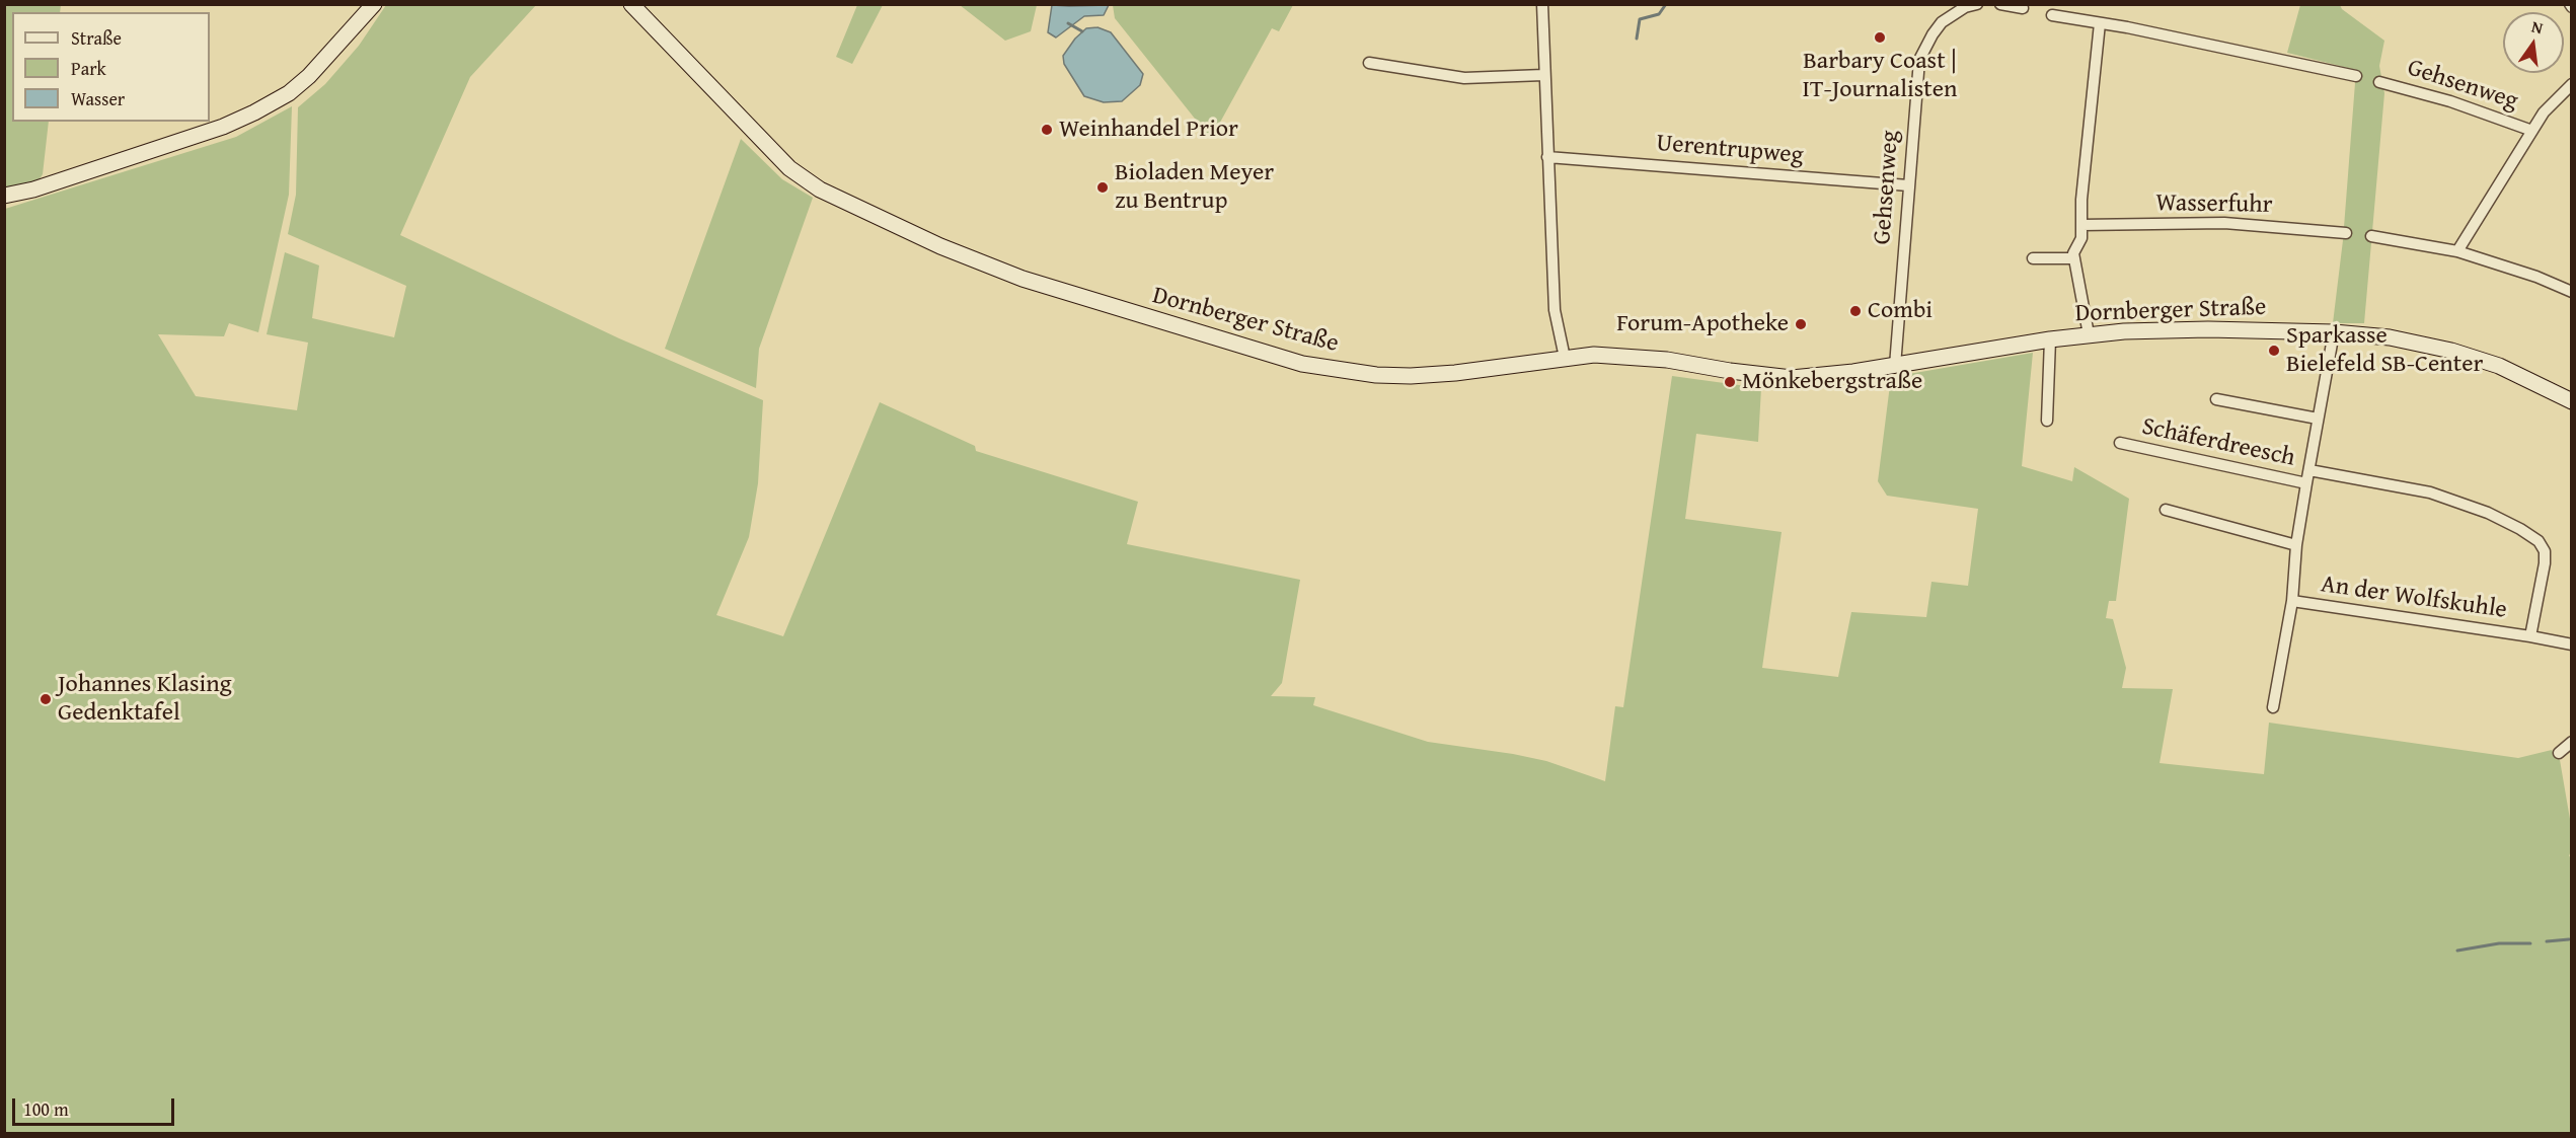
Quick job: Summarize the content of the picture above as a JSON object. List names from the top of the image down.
{
  "streets": {
    "main road": ["Dornberger Straße"],
    "street": [
      "Gehsenweg",
      "Uerentrupweg",
      "Wasserfuhr",
      "Schäferdreesch",
      "An der Wolfskuhle"
    ]
  },
  "crossings": [
    ["Gehsenweg", "Uerentrupweg"],
    ["Gehsenweg", "Dornberger Straße"],
    ["Dornberger Straße", "Schäferdreesch"],
    ["Schäferdreesch", "An der Wolfskuhle"]
  ],
  "places": [
    "Barbary Coast | IT-Journalisten",
    "Weinhandel Prior",
    "Bioladen Meyer zu Bentrup",
    "Combi",
    "Forum-Apotheke",
    "Sparkasse Bielefeld SB-Center",
    "Mönkebergstraße",
    "Johannes Klasing Gedenktafel"
  ],
  "legend": ["Straße", "Park", "Wasser"],
  "scale_bar": "100 m",
  "north": "top"
}
